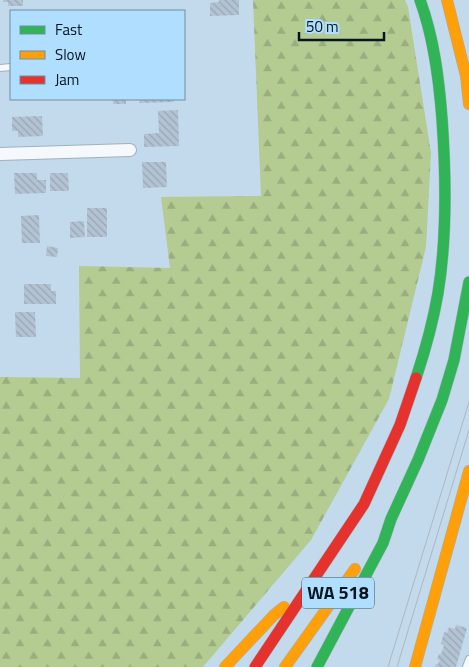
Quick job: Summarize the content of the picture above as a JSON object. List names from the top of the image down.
{
  "streets": {
    "main road": ["WA 518"]
  },
  "legend": ["Fast", "Slow", "Jam"],
  "scale_bar": "50 m"
}
